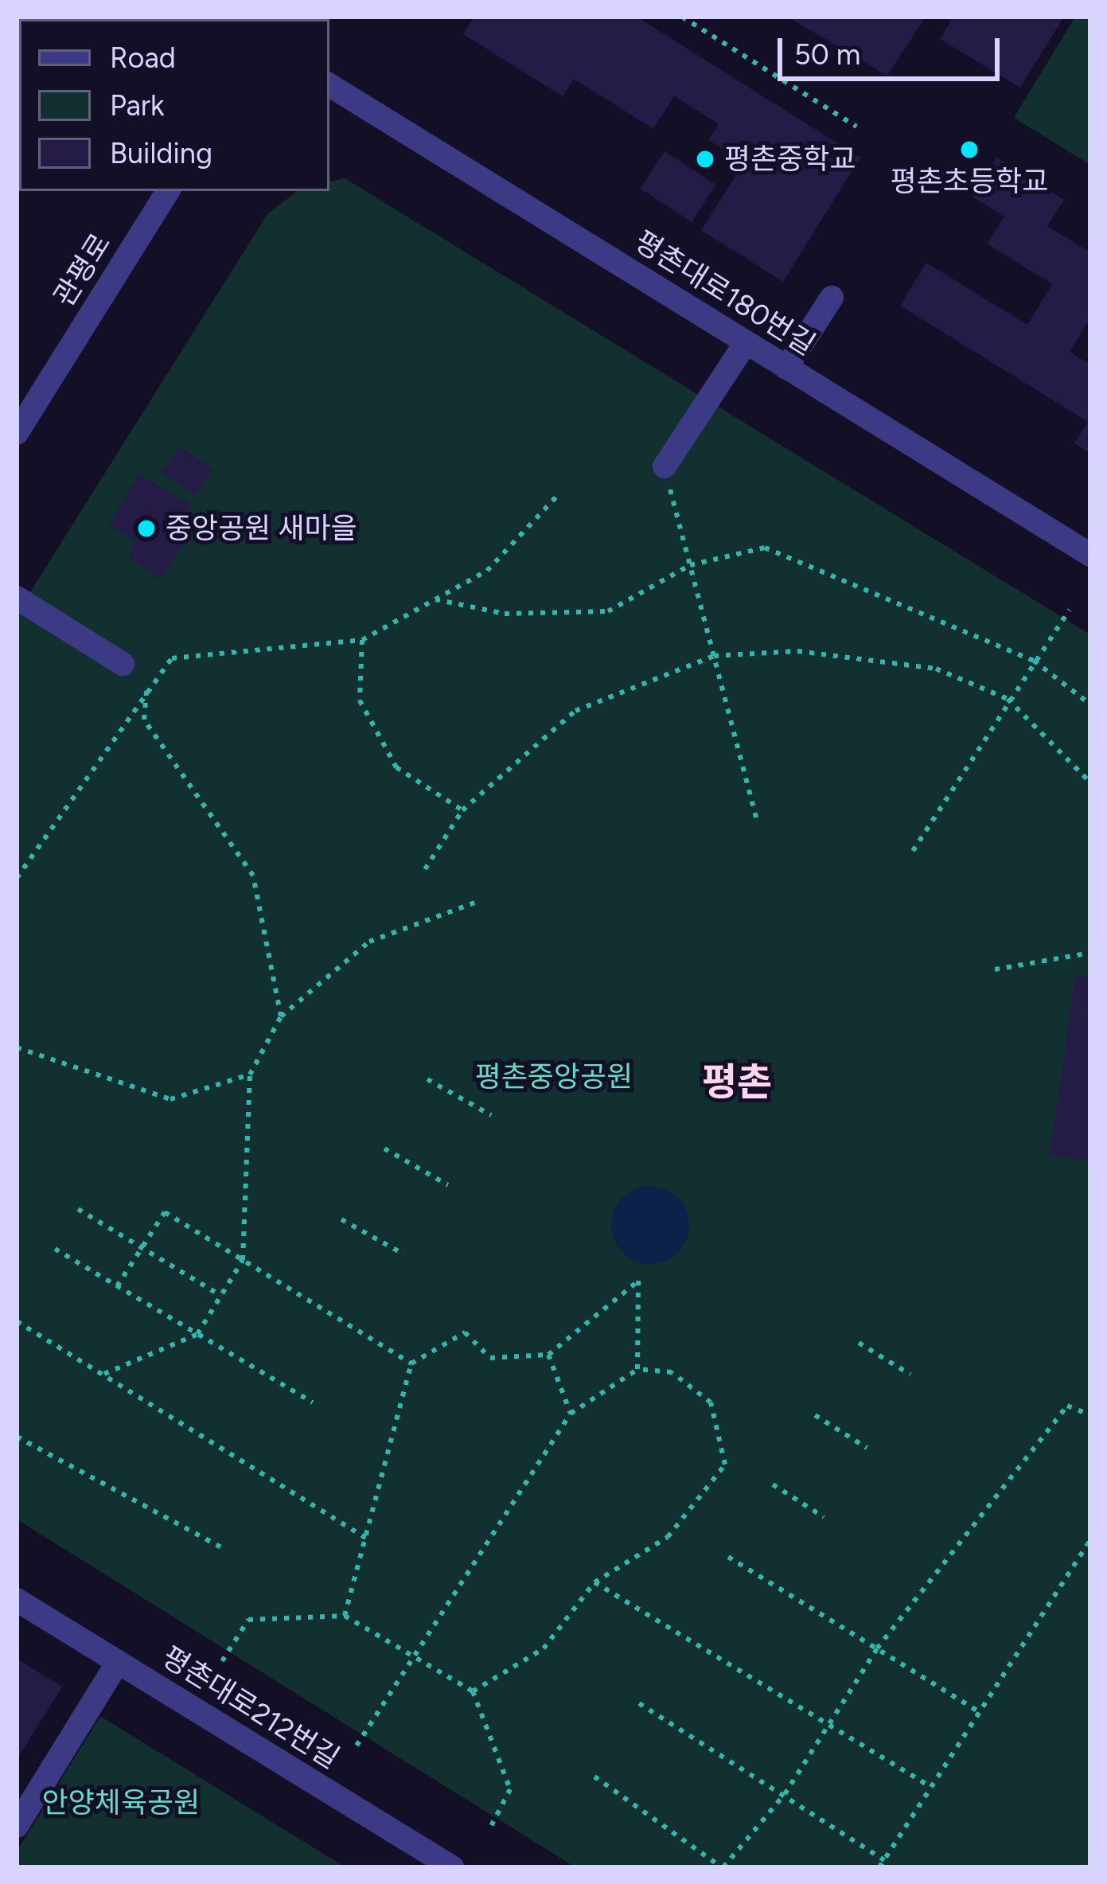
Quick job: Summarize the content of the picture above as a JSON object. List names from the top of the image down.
{
  "streets": {
    "street": ["관평로", "평촌대로180번길", "평촌대로212번길"]
  },
  "districts": ["평촌"],
  "parks": ["평촌중앙공원", "안양체육공원"],
  "places": ["평촌초등학교", "평촌중학교", "중앙공원 새마을"],
  "legend": ["Road", "Park", "Building"],
  "scale_bar": "50 m"
}
